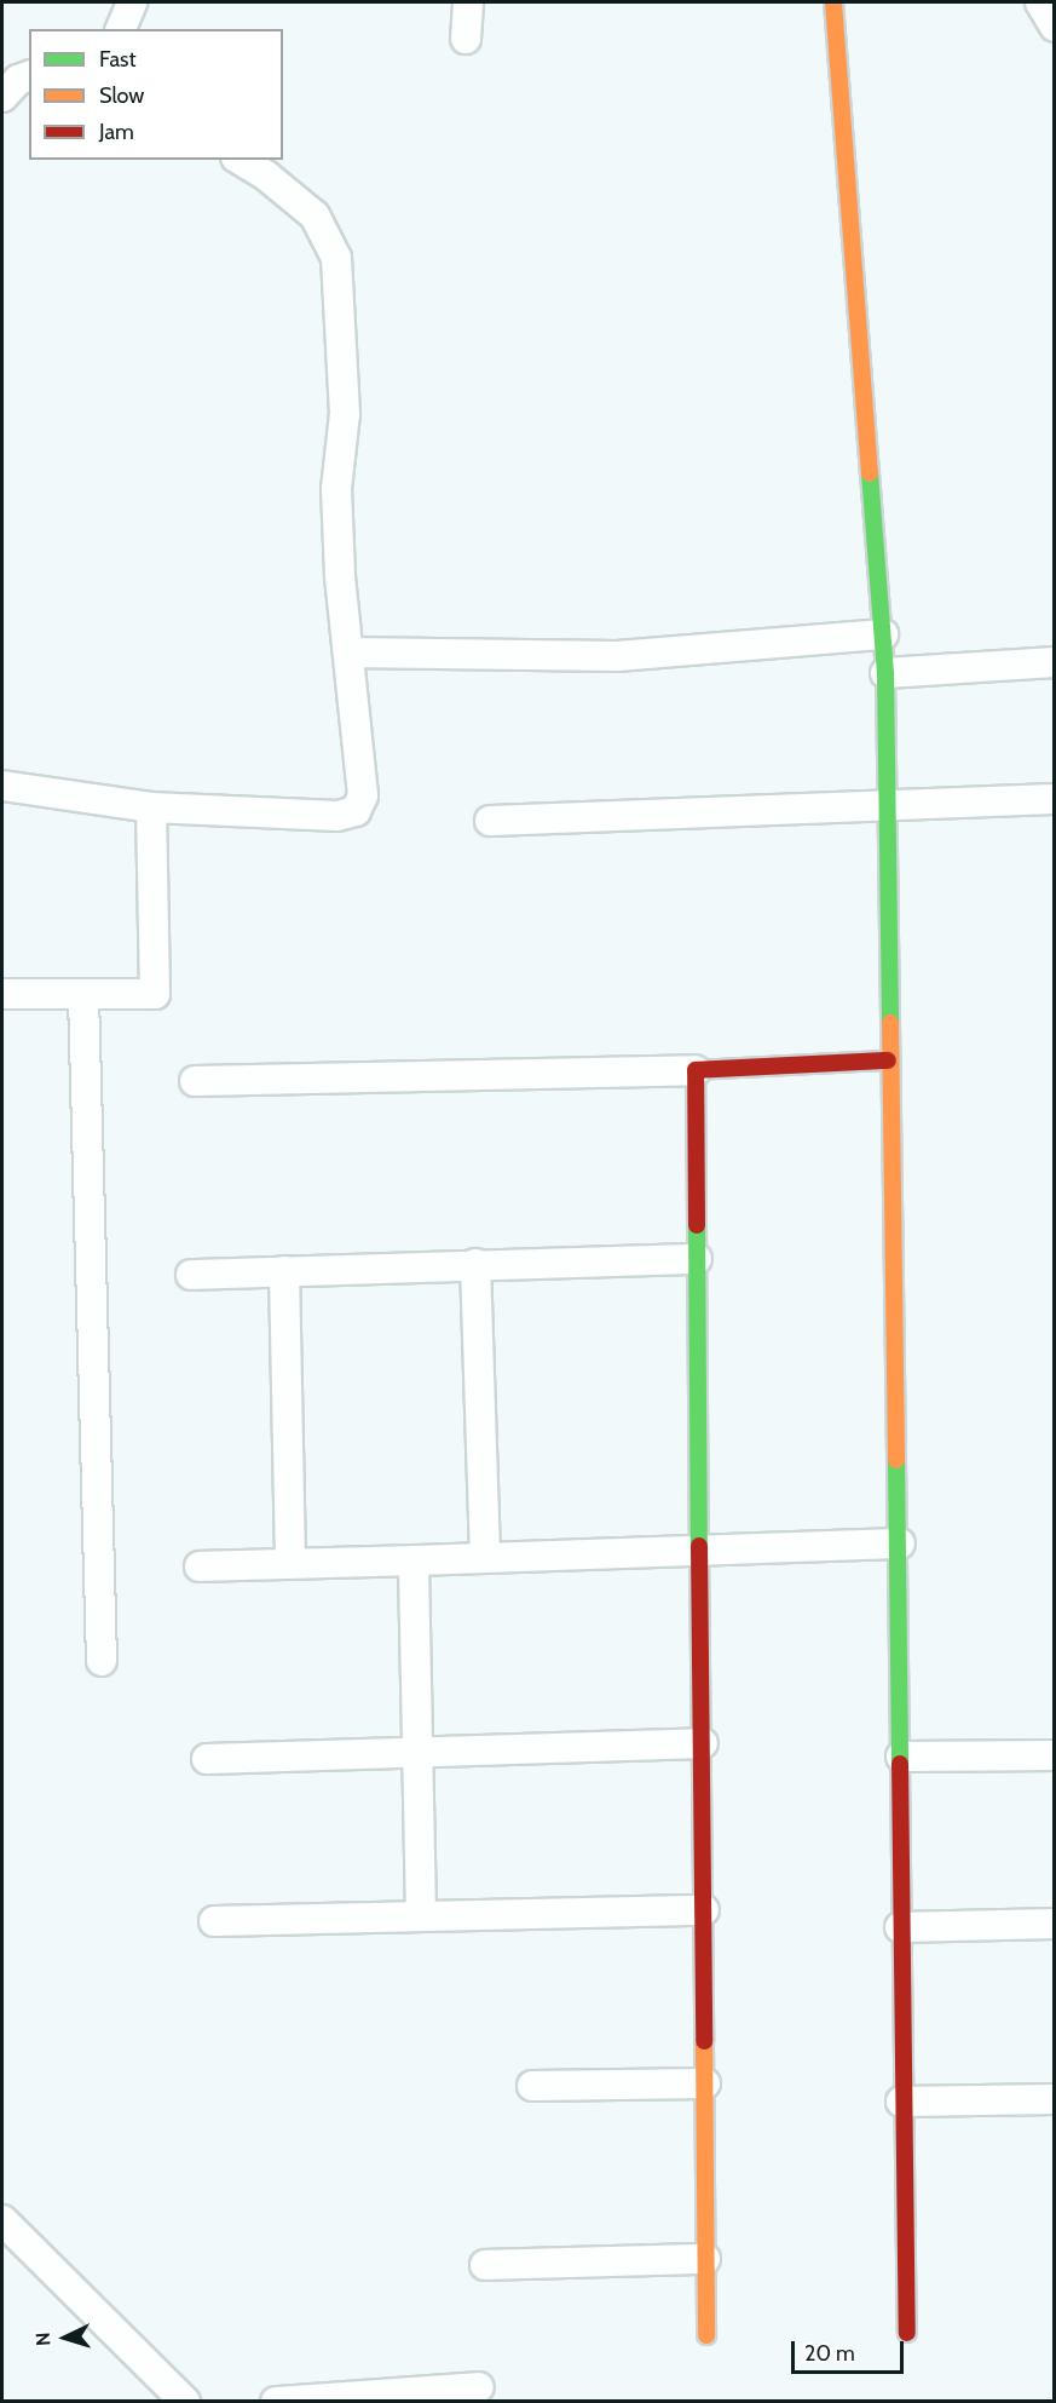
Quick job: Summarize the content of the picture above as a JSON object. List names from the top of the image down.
{
  "legend": ["Fast", "Slow", "Jam"],
  "scale_bar": "20 m",
  "north": "left"
}
